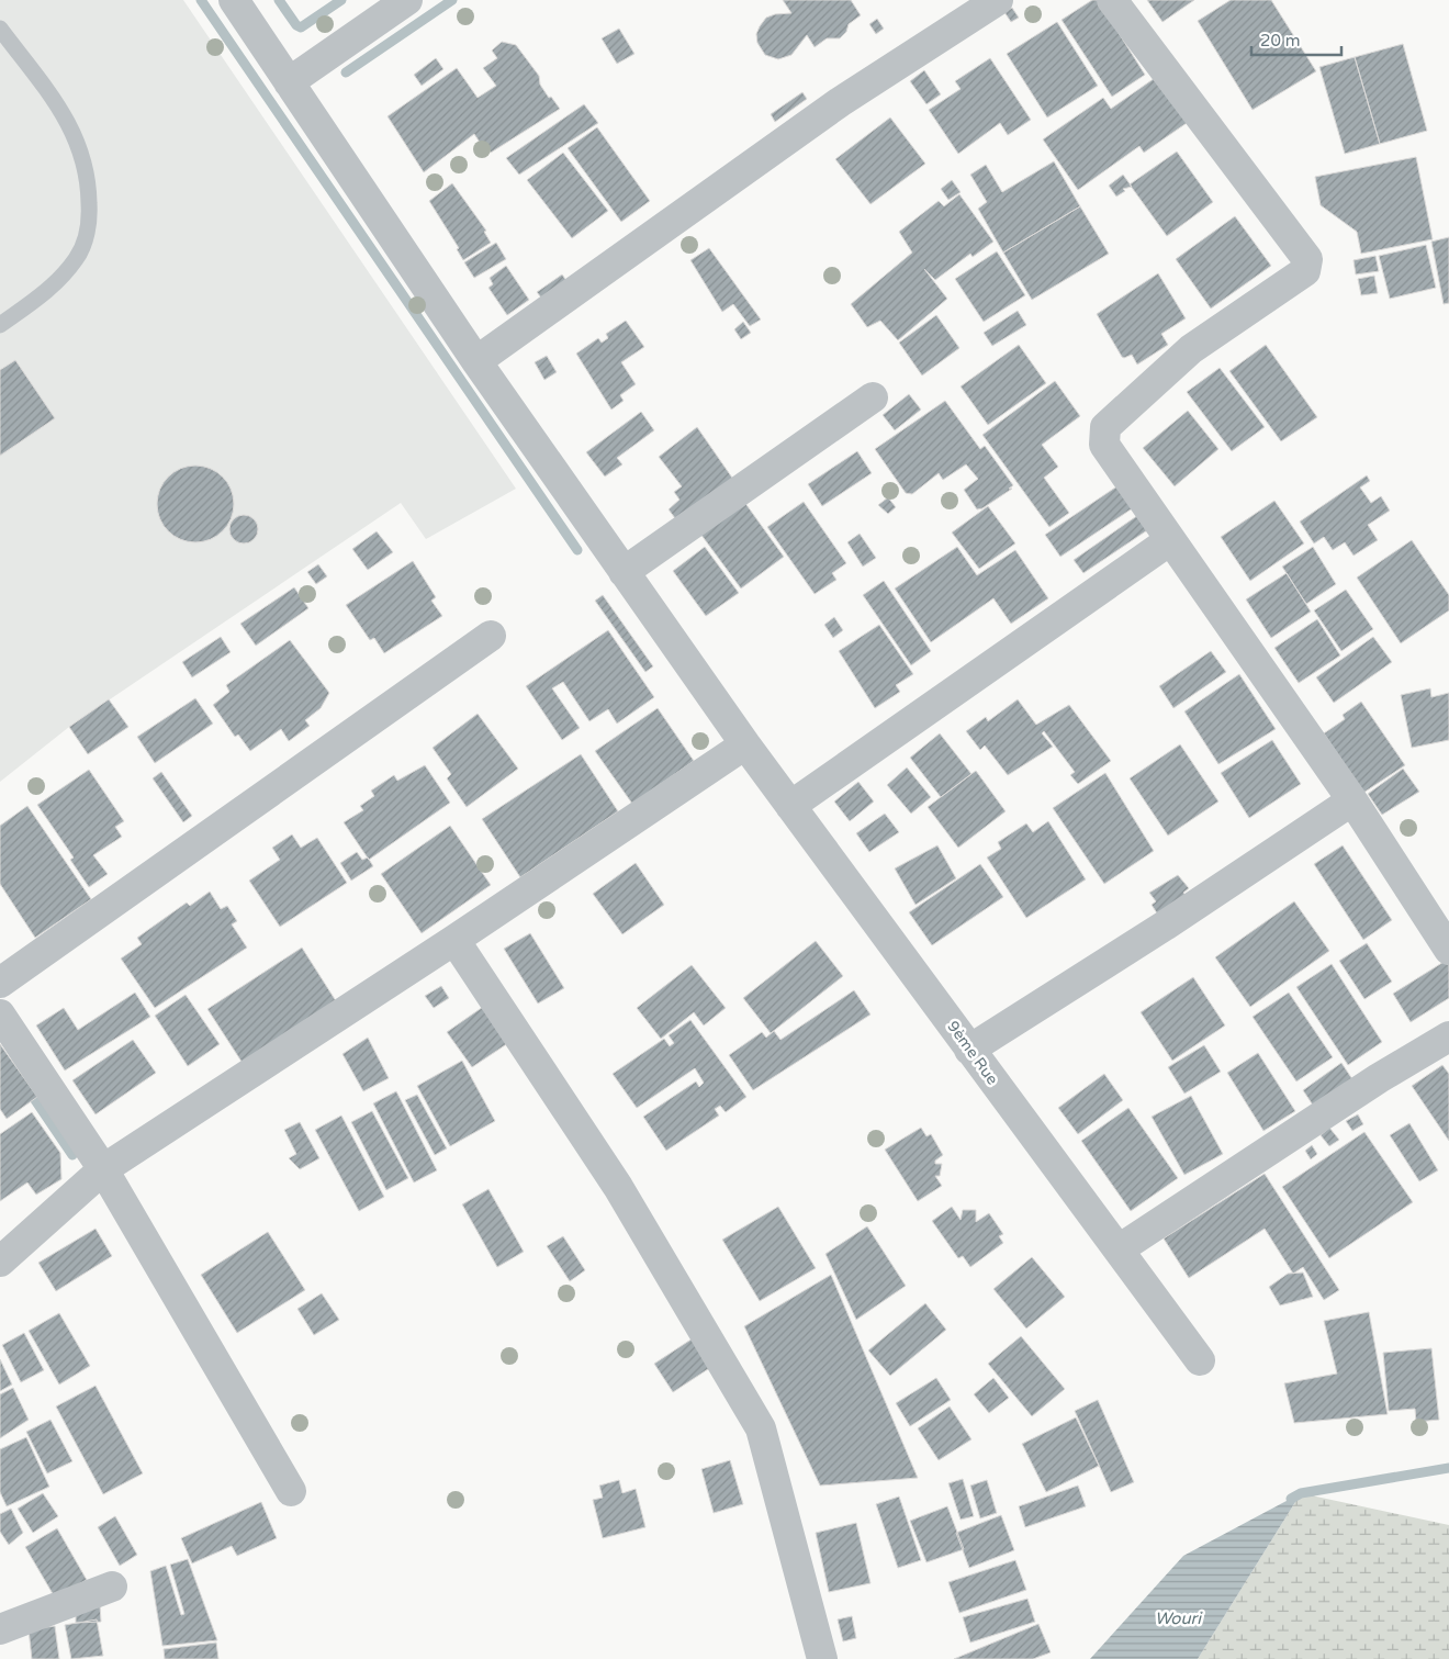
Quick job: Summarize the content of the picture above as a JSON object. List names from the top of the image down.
{
  "streets": {
    "street": ["9ème Rue"]
  },
  "water": ["Wouri"],
  "scale_bar": "20 m"
}
